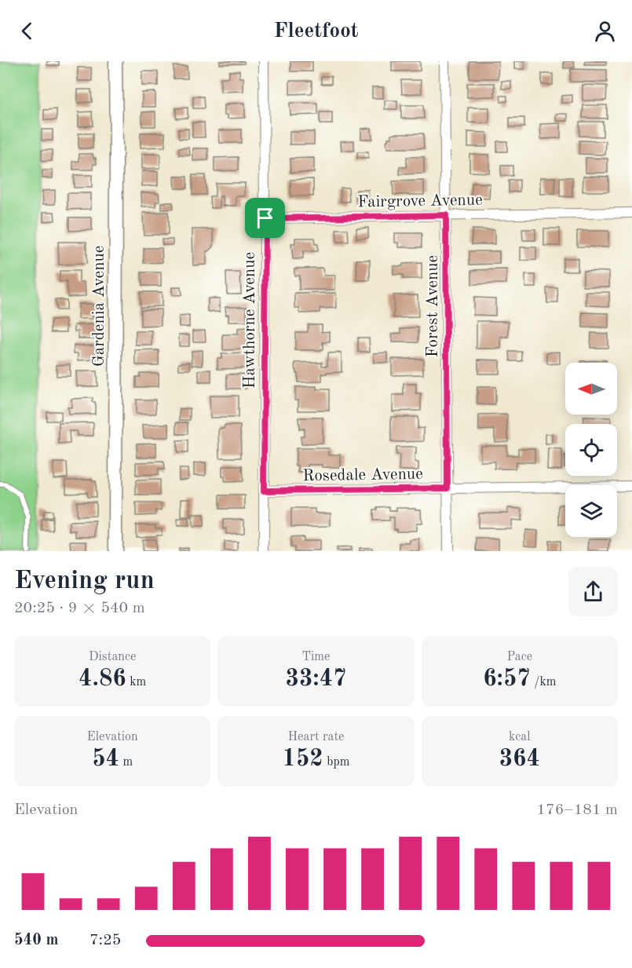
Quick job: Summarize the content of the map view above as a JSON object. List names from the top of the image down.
{
  "streets": {
    "street": [
      "Fairgrove Avenue",
      "Gardenia Avenue",
      "Forest Avenue",
      "Hawthorne Avenue",
      "Rosedale Avenue"
    ]
  },
  "crossings": [
    ["Fairgrove Avenue", "Forest Avenue"],
    ["Fairgrove Avenue", "Hawthorne Avenue"],
    ["Forest Avenue", "Rosedale Avenue"],
    ["Hawthorne Avenue", "Rosedale Avenue"]
  ],
  "north": "left",
  "page": {
    "header": "Fleetfoot",
    "heading": ["Evening run", "20:25 · 9 × 540 m"],
    "stats": [
      ["Distance", "4.86 km"],
      ["Time", "33:47"],
      ["Pace", "6:57 /km"],
      ["Elevation", "54 m"],
      ["Heart rate", "152 bpm"],
      ["kcal", "364"]
    ],
    "chart": ["Elevation", "176–181 m"],
    "list": [
      {
        "name": "540 m",
        "note": "7:25"
      }
    ]
  }
}
